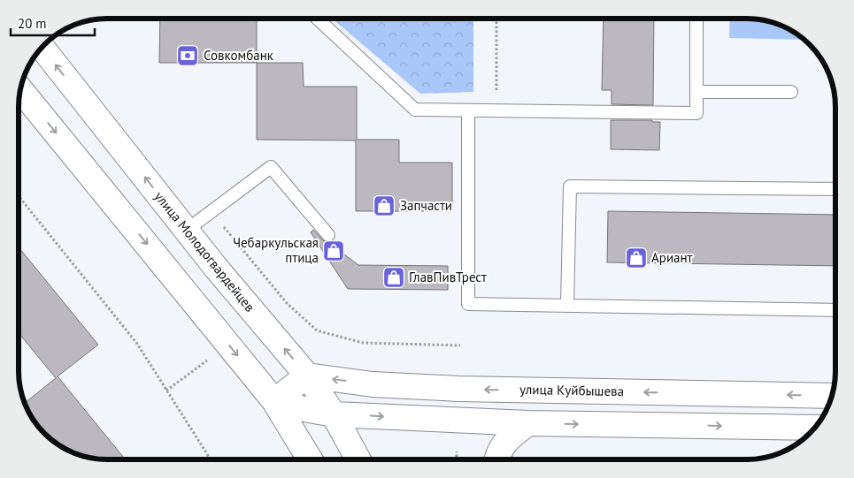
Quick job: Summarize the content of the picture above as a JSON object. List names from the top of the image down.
{
  "streets": {
    "main road": ["улица Молодогвардейцев", "улица Куйбышева"]
  },
  "crossings": [
    ["улица Молодогвардейцев", "улица Куйбышева"]
  ],
  "places": {
    "bank": ["Совкомбанк"],
    "shop": [
      "Запчасти",
      "Чебаркульская птица",
      "Ариант",
      "ГлавПивТрест"
    ]
  },
  "scale_bar": "20 m"
}
